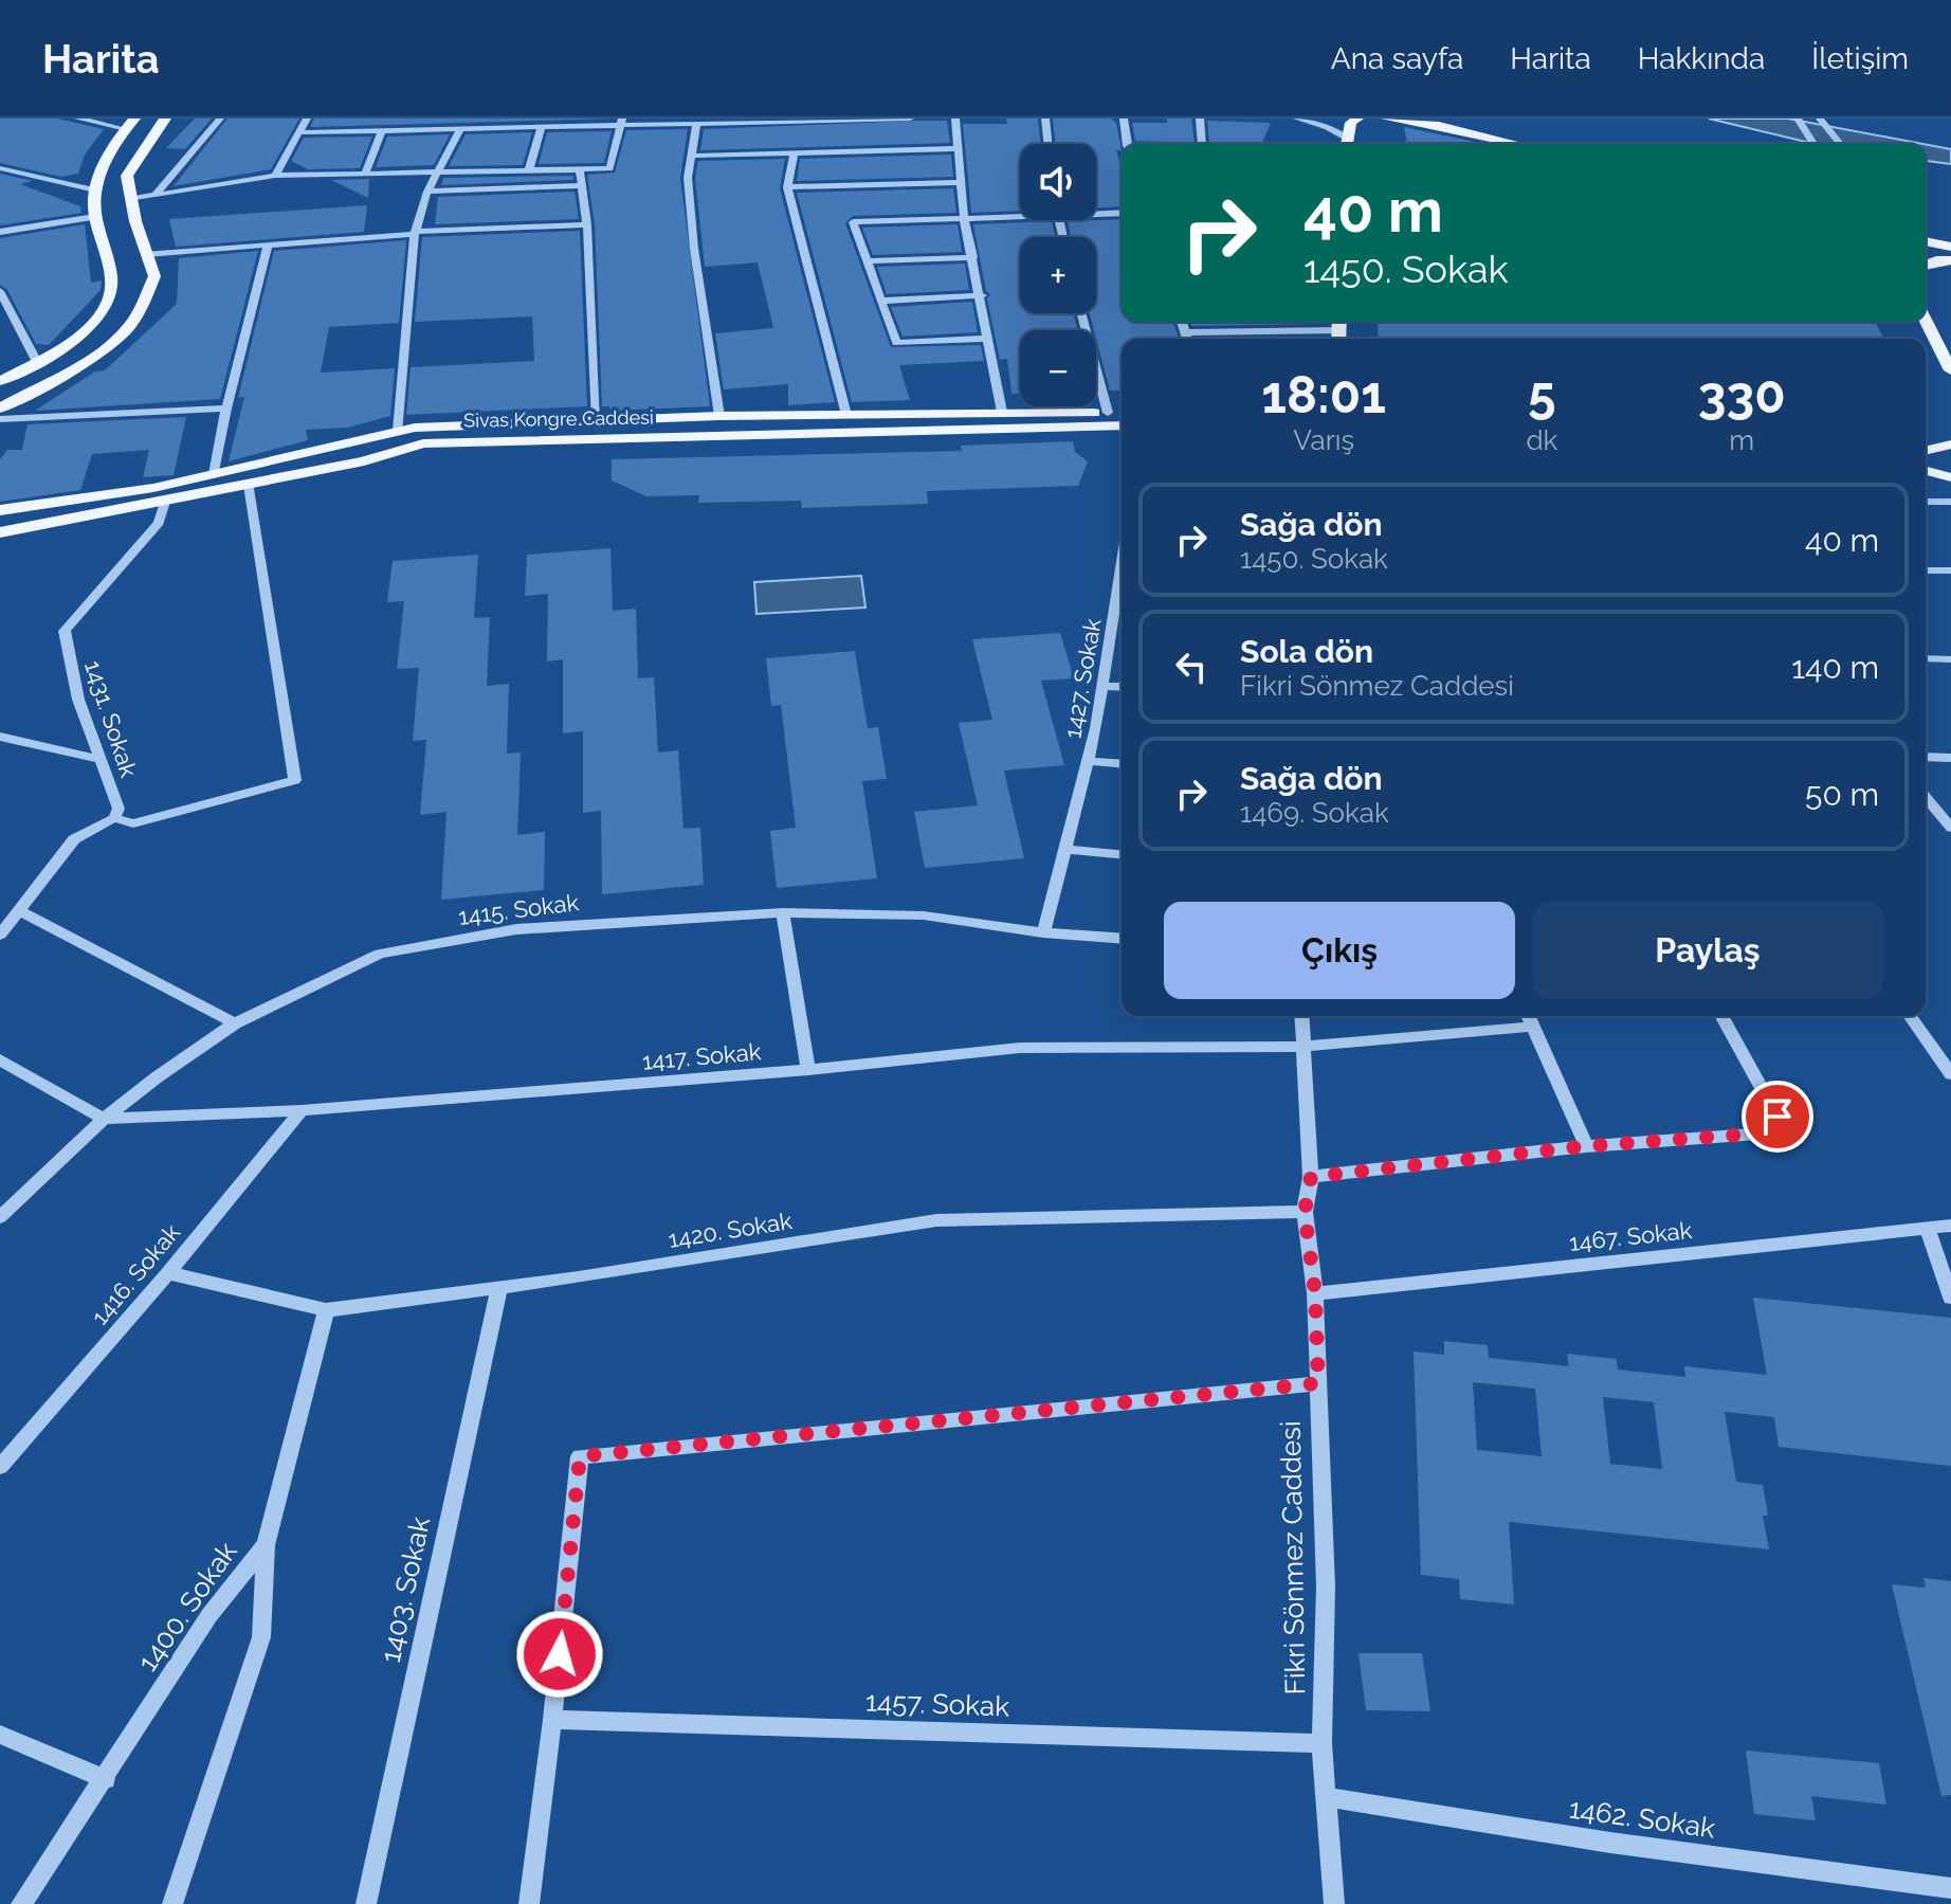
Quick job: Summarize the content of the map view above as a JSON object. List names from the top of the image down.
{
  "streets": {
    "main road": ["Sivas Kongre Caddesi"],
    "street": [
      "1427. Sokak",
      "1431. Sokak",
      "1415. Sokak",
      "1417. Sokak",
      "1420. Sokak",
      "1467. Sokak",
      "1416. Sokak",
      "Fikri Sönmez Caddesi",
      "1403. Sokak",
      "1400. Sokak",
      "1457. Sokak",
      "1462. Sokak"
    ]
  },
  "crossings": [
    ["Sivas Kongre Caddesi", "1431. Sokak"],
    ["1427. Sokak", "1415. Sokak"],
    ["1415. Sokak", "1417. Sokak"],
    ["1417. Sokak", "1416. Sokak"],
    ["1417. Sokak", "Fikri Sönmez Caddesi"],
    ["1420. Sokak", "1416. Sokak"],
    ["1420. Sokak", "Fikri Sönmez Caddesi"],
    ["1420. Sokak", "1403. Sokak"],
    ["1420. Sokak", "1400. Sokak"],
    ["1467. Sokak", "Fikri Sönmez Caddesi"],
    ["Fikri Sönmez Caddesi", "1457. Sokak"],
    ["Fikri Sönmez Caddesi", "1462. Sokak"]
  ],
  "page": {
    "header": "Harita",
    "nav": [
      "Ana sayfa",
      "Harita",
      "Hakkında",
      "İletişim"
    ],
    "map_buttons": ["+", "−"],
    "turn": ["40 m", "1450. Sokak"],
    "eta": [
      "18:01",
      "Varış",
      "5",
      "dk",
      "330",
      "m"
    ],
    "list": [
      {
        "name": "Sağa dön",
        "note": "1450. Sokak",
        "value": "40 m"
      },
      {
        "name": "Sola dön",
        "note": "Fikri Sönmez Caddesi",
        "value": "140 m"
      },
      {
        "name": "Sağa dön",
        "note": "1469. Sokak",
        "value": "50 m"
      }
    ],
    "buttons": ["Çıkış", "Paylaş"]
  }
}
